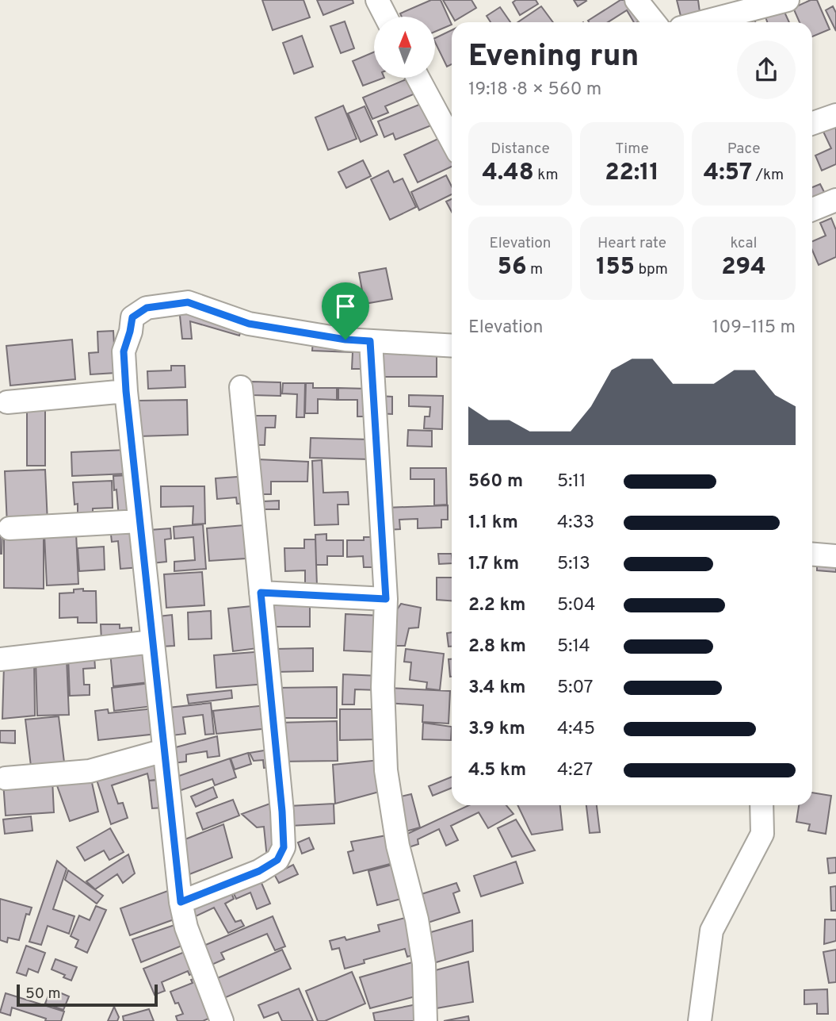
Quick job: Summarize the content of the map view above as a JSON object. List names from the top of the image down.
{
  "scale_bar": "50 m",
  "north": "top",
  "page": {
    "heading": ["Evening run", "19:18 · 8 × 560 m"],
    "stats": [
      ["Distance", "4.48 km"],
      ["Time", "22:11"],
      ["Pace", "4:57 /km"],
      ["Elevation", "56 m"],
      ["Heart rate", "155 bpm"],
      ["kcal", "294"]
    ],
    "chart": ["Elevation", "109–115 m"],
    "list": [
      {
        "name": "560 m",
        "note": "5:11"
      },
      {
        "name": "1.1 km",
        "note": "4:33"
      },
      {
        "name": "1.7 km",
        "note": "5:13"
      },
      {
        "name": "2.2 km",
        "note": "5:04"
      },
      {
        "name": "2.8 km",
        "note": "5:14"
      },
      {
        "name": "3.4 km",
        "note": "5:07"
      },
      {
        "name": "3.9 km",
        "note": "4:45"
      },
      {
        "name": "4.5 km",
        "note": "4:27"
      }
    ],
    "scale": "50 m"
  }
}
